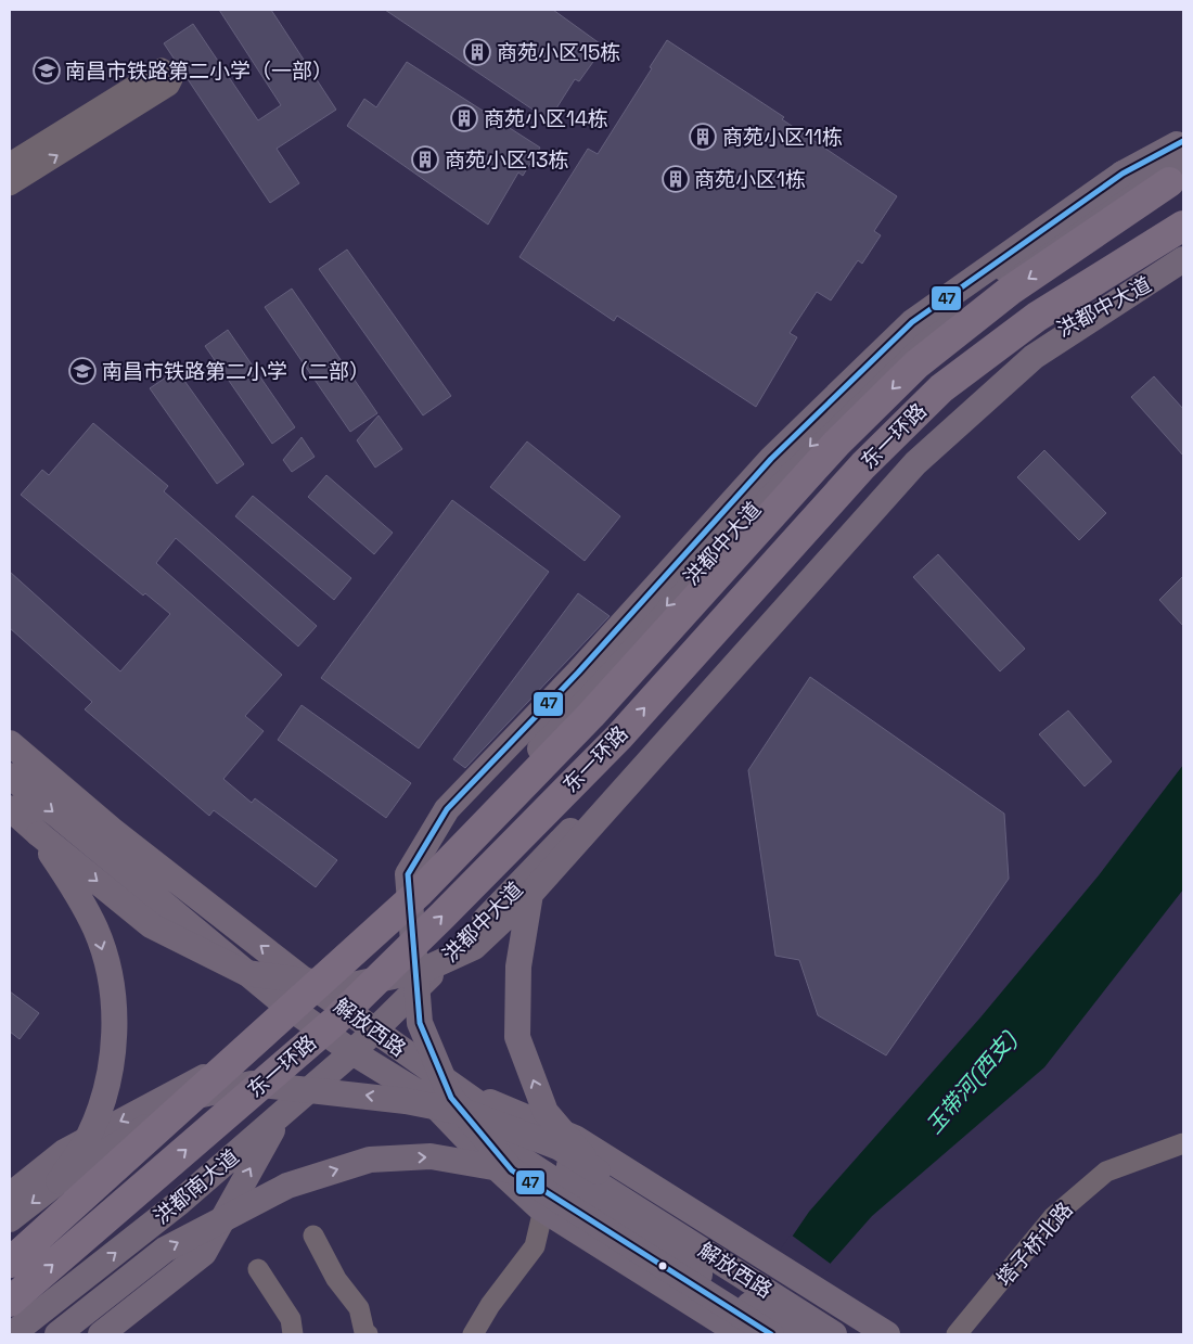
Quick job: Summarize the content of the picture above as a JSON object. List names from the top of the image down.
{
  "streets": {
    "highway": ["东一环路"],
    "main road": ["洪都中大道", "解放西路", "洪都南大道"],
    "street": ["塔子桥北路"]
  },
  "crossings": [
    ["洪都中大道", "东一环路"],
    ["洪都中大道", "解放西路"],
    ["洪都中大道", "洪都南大道"],
    ["解放西路", "洪都南大道"]
  ],
  "water": ["玉带河(西支)"],
  "places": {
    "building": [
      "商苑小区15栋",
      "商苑小区14栋",
      "商苑小区11栋",
      "商苑小区13栋",
      "商苑小区1栋"
    ],
    "school or university": ["南昌市铁路第二小学（一部）", "南昌市铁路第二小学（二部）"]
  },
  "lines": ["transit line 47"]
}
